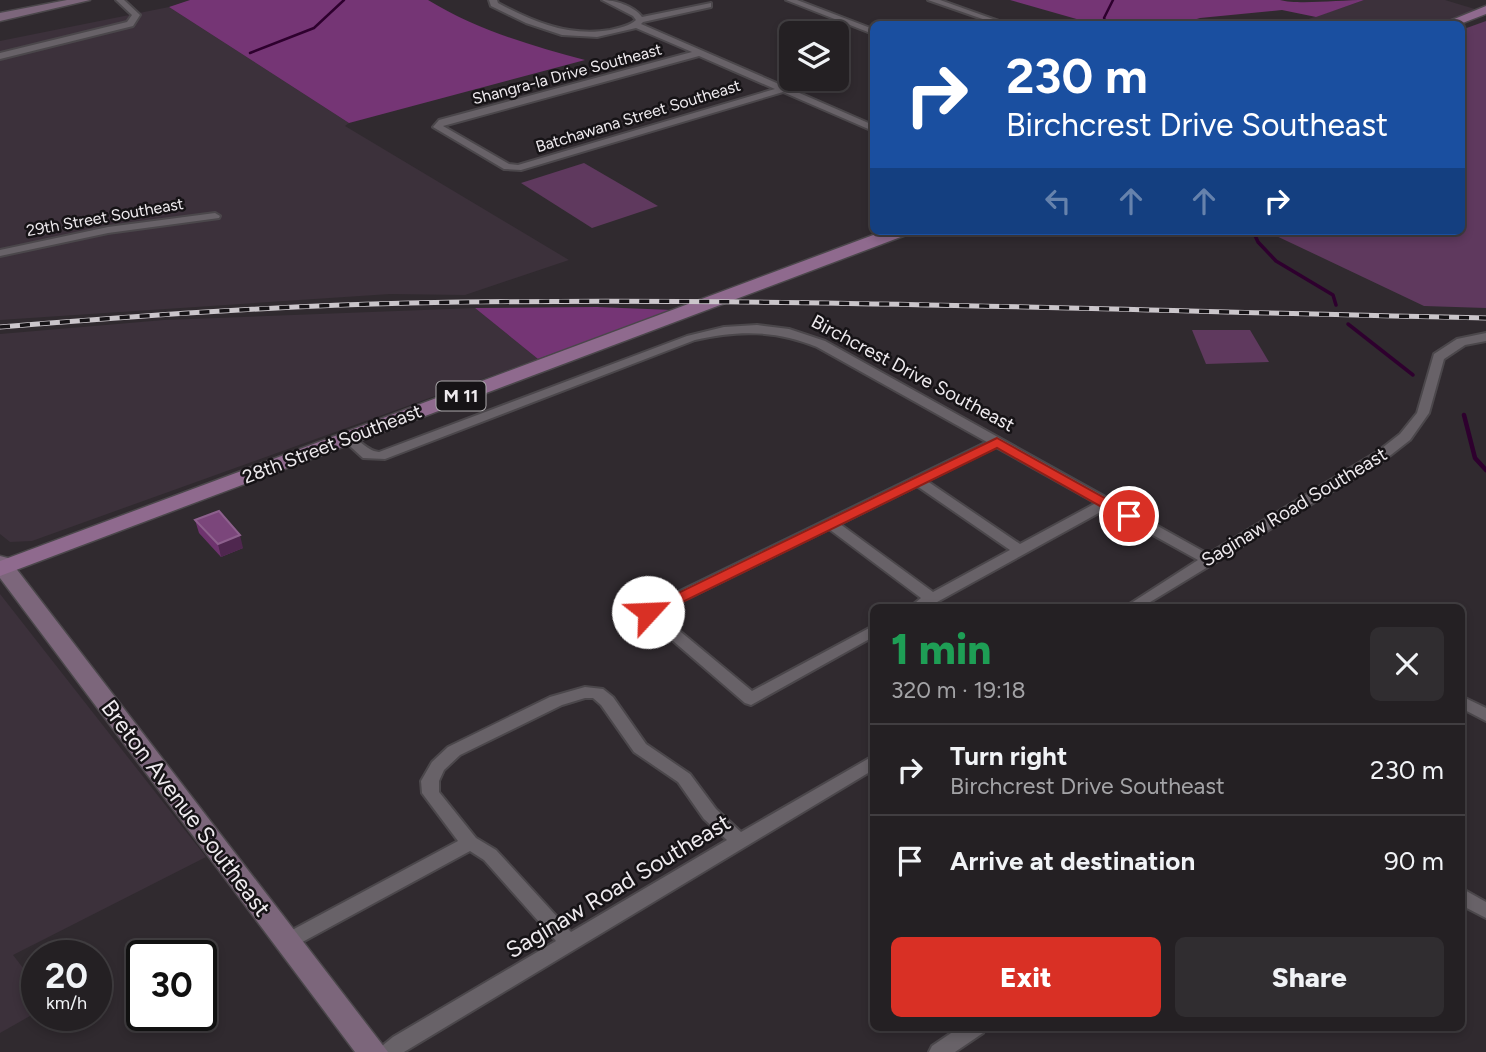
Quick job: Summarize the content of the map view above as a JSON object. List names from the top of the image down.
{
  "streets": {
    "main road": ["M 11", "28th Street Southeast", "Breton Avenue Southeast"],
    "street": [
      "Shangra-la Drive Southeast",
      "Batchawana Street Southeast",
      "29th Street Southeast",
      "Birchcrest Drive Southeast",
      "Saginaw Road Southeast"
    ]
  },
  "crossings": [
    ["Shangra-la Drive Southeast", "Batchawana Street Southeast"],
    ["Birchcrest Drive Southeast", "28th Street Southeast"],
    ["Birchcrest Drive Southeast", "Saginaw Road Southeast"],
    ["28th Street Southeast", "Breton Avenue Southeast"]
  ],
  "page": {
    "turn": ["230 m", "Birchcrest Drive Southeast"],
    "heading": ["1 min", "320 m · 19:18"],
    "list": [
      {
        "name": "Turn right",
        "note": "Birchcrest Drive Southeast",
        "value": "230 m"
      },
      {
        "name": "Arrive at destination",
        "value": "90 m"
      }
    ],
    "buttons": ["Exit", "Share"],
    "speed": "20 km/h",
    "limit": "30"
  }
}
